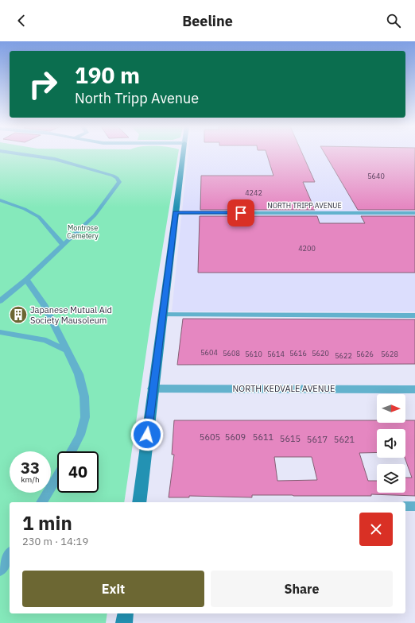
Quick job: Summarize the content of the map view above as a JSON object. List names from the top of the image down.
{
  "streets": {
    "street": ["NORTH TRIPP AVENUE", "NORTH KEDVALE AVENUE"]
  },
  "parks": ["Montrose Cemetery"],
  "places": {
    "building": ["Japanese Mutual Aid Society Mausoleum"]
  },
  "house_numbers": [
    "5640",
    "4242",
    "4200",
    "5604",
    "5608",
    "5616",
    "5620",
    "5610",
    "5614",
    "5626",
    "5628",
    "5622",
    "5605",
    "5609",
    "5611",
    "5615",
    "5617",
    "5621"
  ],
  "north": "right",
  "page": {
    "header": "Beeline",
    "turn": ["190 m", "North Tripp Avenue"],
    "speed": "33 km/h",
    "limit": "40",
    "heading": ["1 min", "230 m · 14:19"],
    "buttons": ["Exit", "Share"]
  }
}
